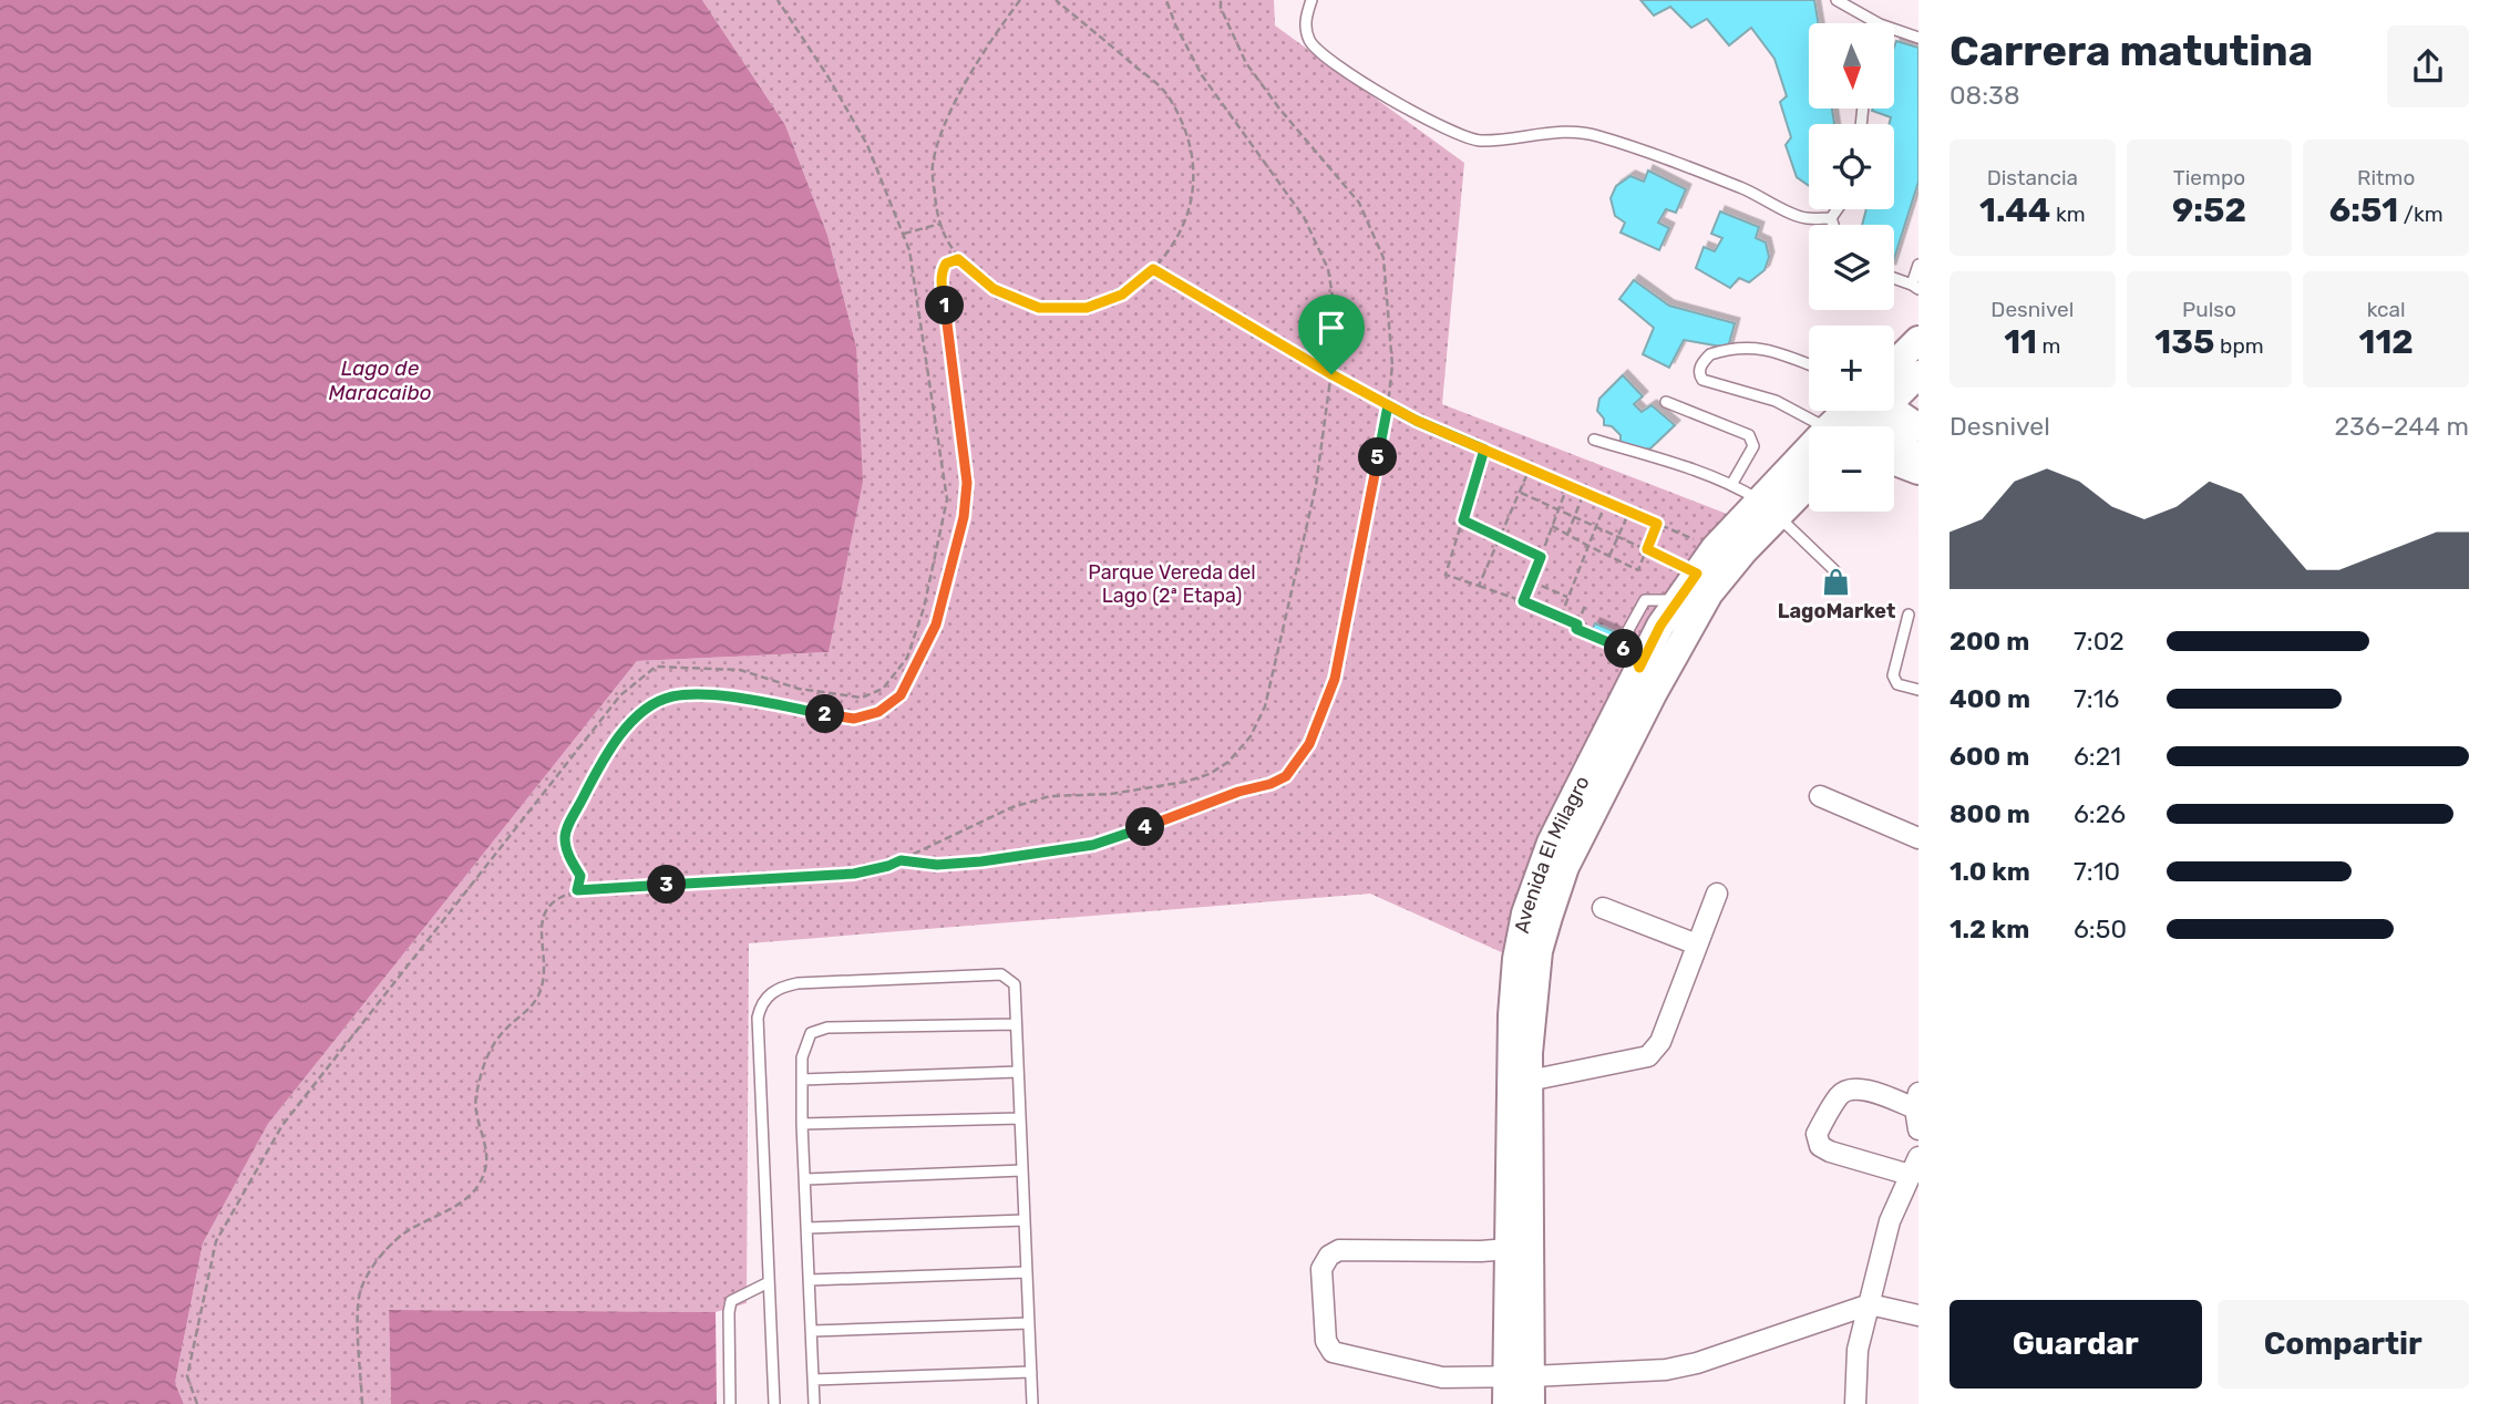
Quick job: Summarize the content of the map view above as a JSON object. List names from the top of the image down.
{
  "streets": {
    "main road": ["Avenida El Milagro"]
  },
  "water": ["Lago de Maracaibo"],
  "parks": ["Parque Vereda del Lago (2ª Etapa)"],
  "places": {
    "shop": ["LagoMarket"]
  },
  "north": "bottom",
  "page": {
    "heading": ["Carrera matutina", "08:38"],
    "map_buttons": ["+", "−"],
    "stats": [
      ["Distancia", "1.44 km"],
      ["Tiempo", "9:52"],
      ["Ritmo", "6:51 /km"],
      ["Desnivel", "11 m"],
      ["Pulso", "135 bpm"],
      ["kcal", "112"]
    ],
    "pins": [
      "1",
      "5",
      "6",
      "2",
      "4",
      "3"
    ],
    "chart": ["Desnivel", "236–244 m"],
    "list": [
      {
        "name": "200 m",
        "note": "7:02"
      },
      {
        "name": "400 m",
        "note": "7:16"
      },
      {
        "name": "600 m",
        "note": "6:21"
      },
      {
        "name": "800 m",
        "note": "6:26"
      },
      {
        "name": "1.0 km",
        "note": "7:10"
      },
      {
        "name": "1.2 km",
        "note": "6:50"
      }
    ],
    "buttons": ["Guardar", "Compartir"]
  }
}
